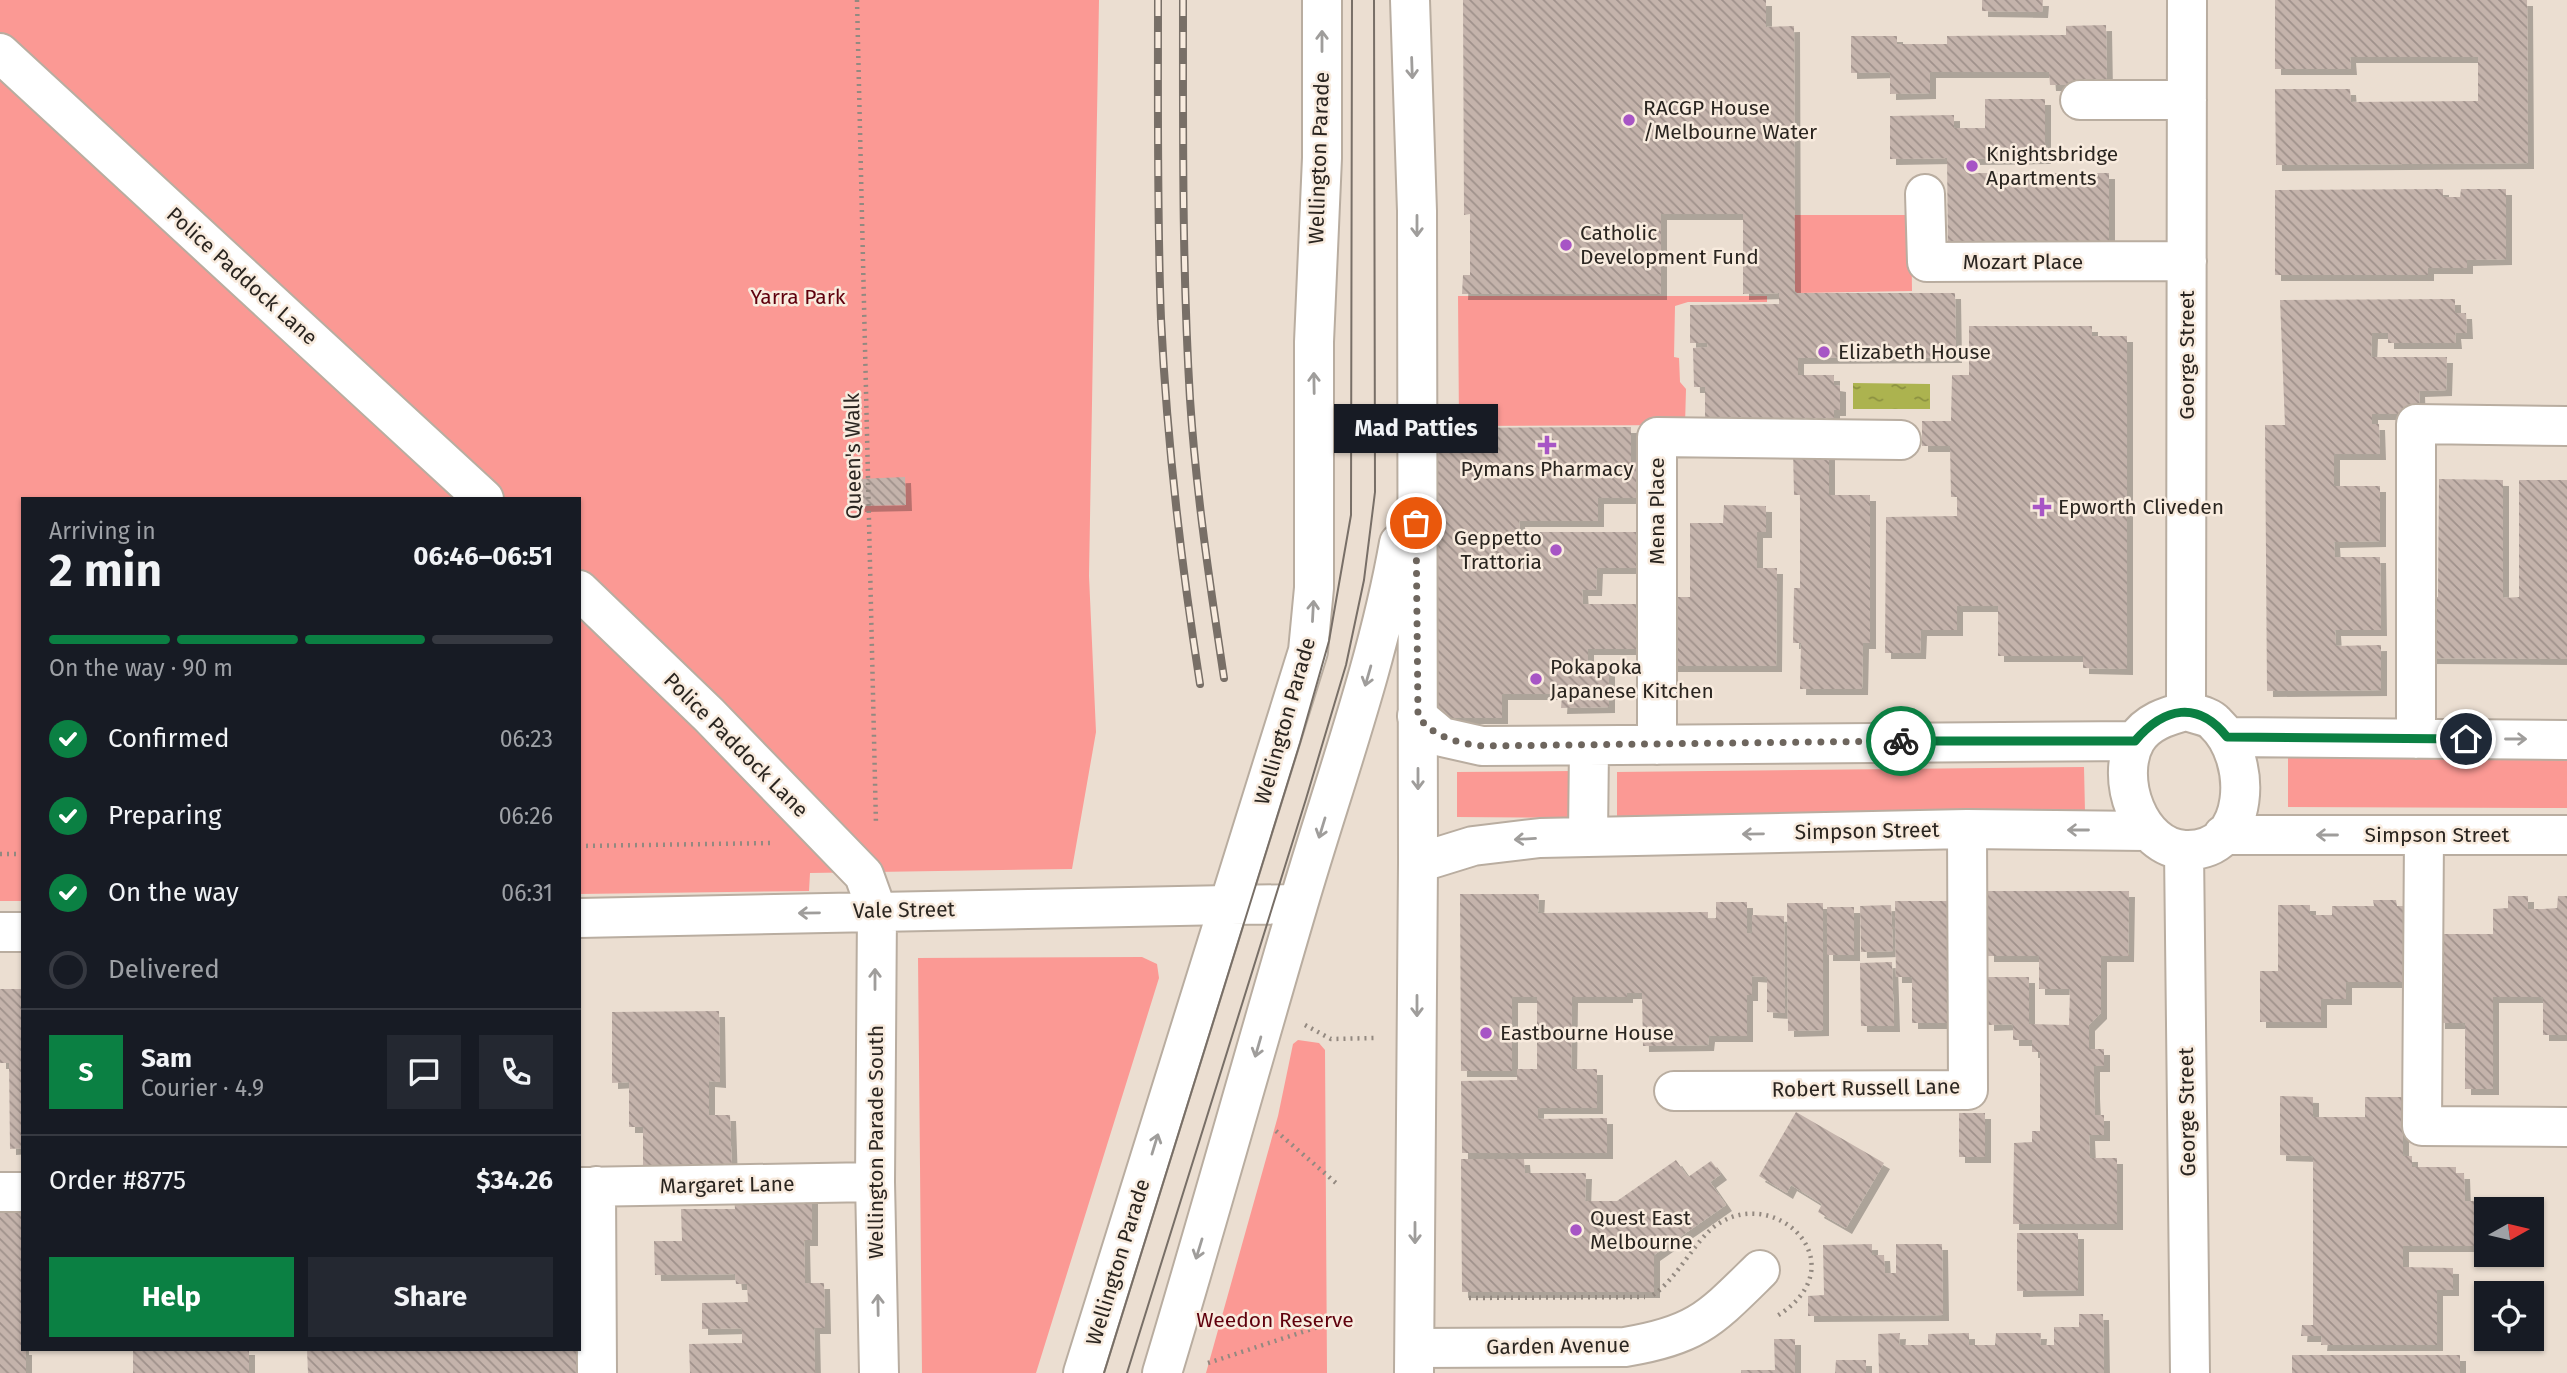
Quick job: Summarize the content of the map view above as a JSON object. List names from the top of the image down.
{
  "streets": {
    "street": [
      "Wellington Parade",
      "Mozart Place",
      "Police Paddock Lane",
      "George Street",
      "Mena Place",
      "Simpson Street",
      "Vale Street",
      "Robert Russell Lane",
      "Wellington Parade South",
      "Margaret Lane",
      "Garden Avenue"
    ],
    "path": ["Queen's Walk"]
  },
  "crossings": [
    ["Wellington Parade", "Vale Street"],
    ["Mozart Place", "George Street"],
    ["Police Paddock Lane", "Vale Street"],
    ["Police Paddock Lane", "Wellington Parade South"],
    ["George Street", "Simpson Street"],
    ["Simpson Street", "Robert Russell Lane"],
    ["Vale Street", "Wellington Parade South"],
    ["Wellington Parade South", "Margaret Lane"]
  ],
  "one_way": ["Vale Street"],
  "parks": ["Yarra Park", "Weedon Reserve"],
  "places": {
    "other": [
      "RACGP House /Melbourne Water",
      "Knightsbridge Apartments",
      "Catholic Development Fund",
      "Elizabeth House",
      "Mad Patties",
      "Geppetto Trattoria",
      "Pokapoka Japanese Kitchen",
      "Eastbourne House",
      "Quest East Melbourne"
    ],
    "health": ["Pymans Pharmacy", "Epworth Cliveden"]
  },
  "north": "right",
  "page": {
    "bubble": "Mad Patties",
    "heading": ["2 min", "Arriving in", "06:46–06:51"],
    "panel": [
      "Sam",
      "Courier · 4.9",
      "Order #8775",
      "$34.26"
    ],
    "bar": "On the way · 90 m",
    "list": [
      ["Confirmed", "06:23"],
      ["Preparing", "06:26"],
      ["On the way", "06:31"],
      "Delivered"
    ],
    "round": "S",
    "buttons": ["Help", "Share"]
  }
}
